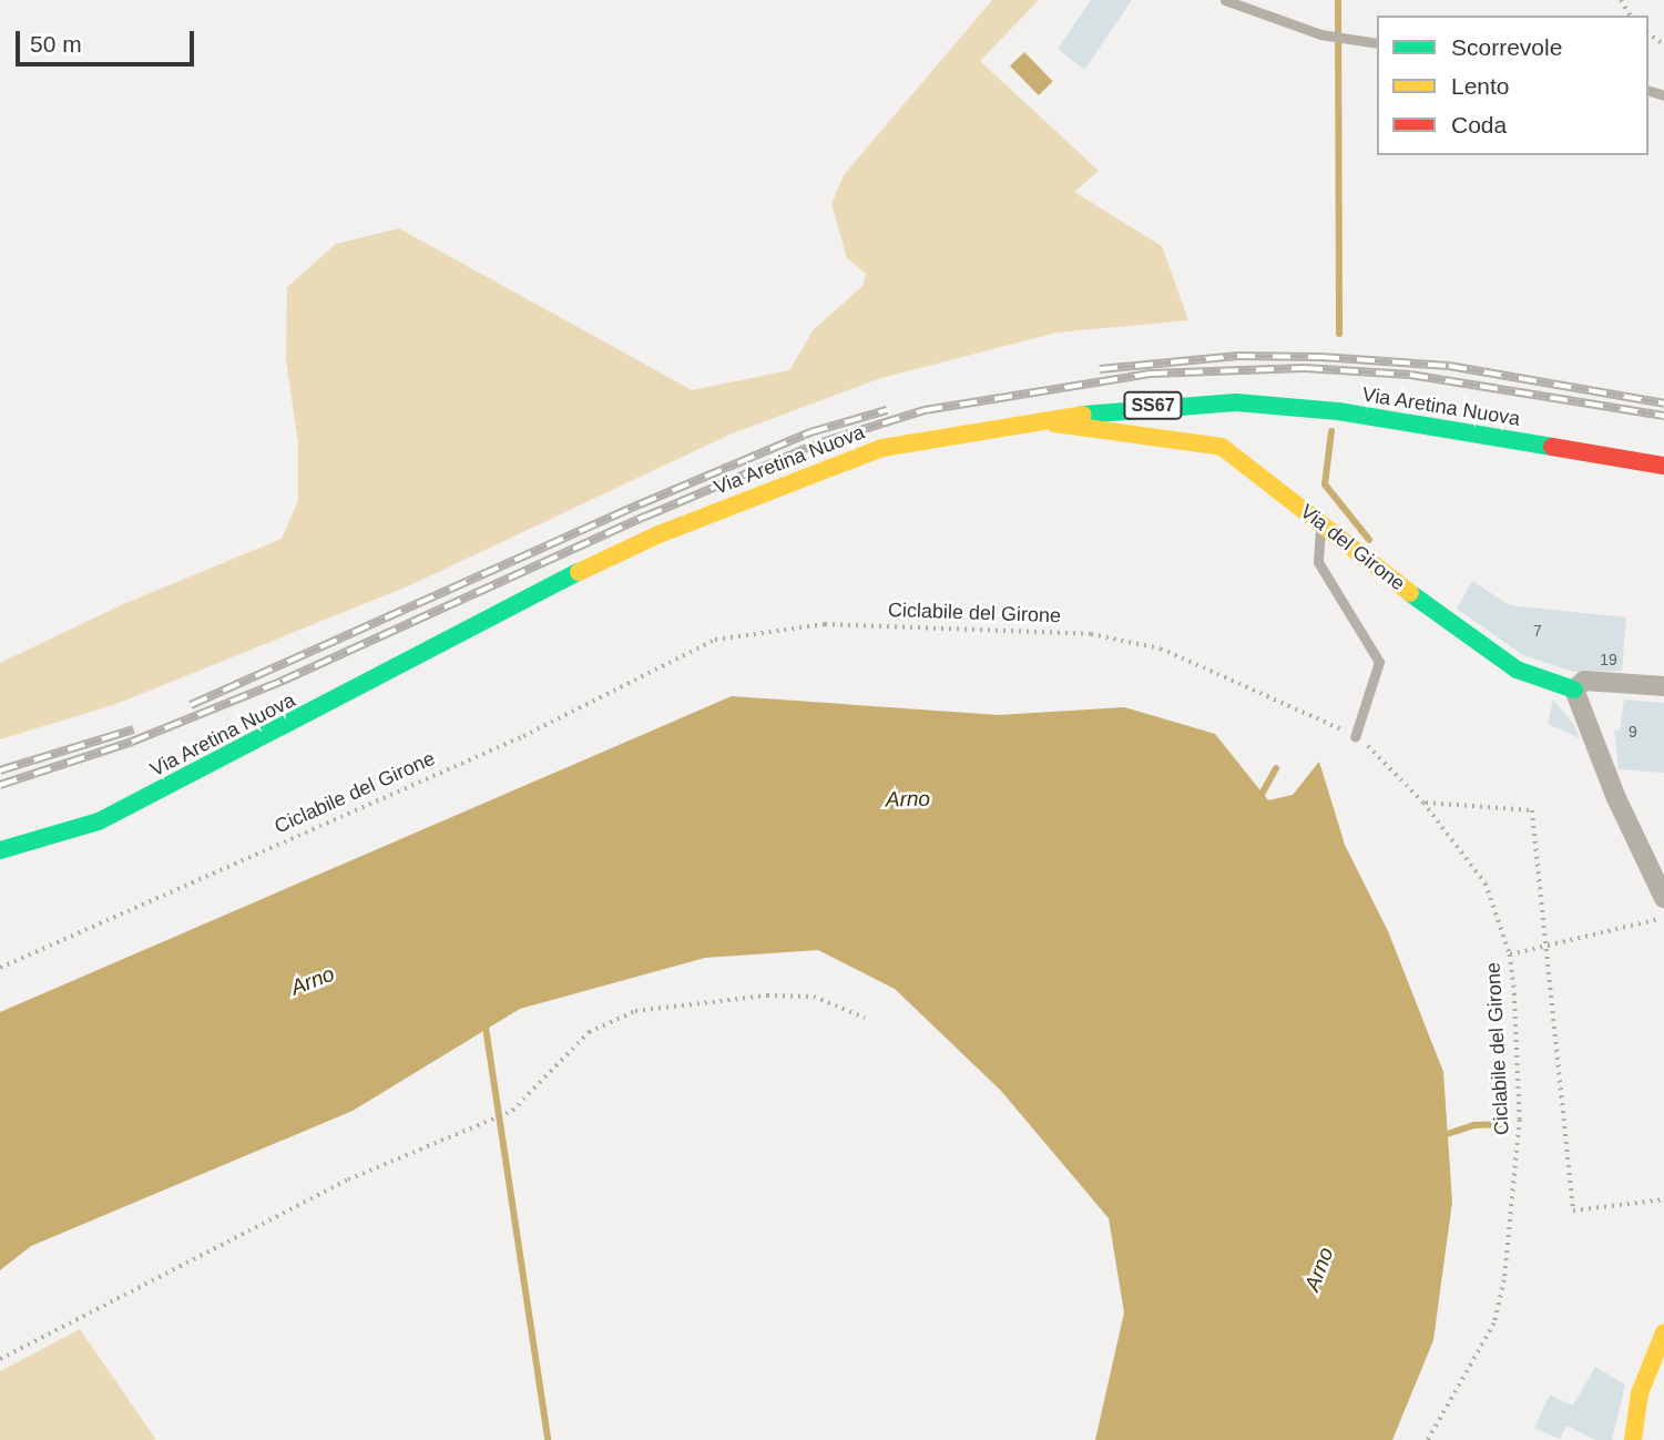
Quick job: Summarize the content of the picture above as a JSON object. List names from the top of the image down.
{
  "streets": {
    "main road": ["SS67", "Via Aretina Nuova", "Via del Girone"],
    "path": ["Ciclabile del Girone"]
  },
  "crossings": [
    ["Via Aretina Nuova", "Via del Girone"]
  ],
  "water": ["Arno"],
  "house_numbers": ["7", "19", "9"],
  "legend": ["Scorrevole", "Lento", "Coda"],
  "scale_bar": "50 m"
}
